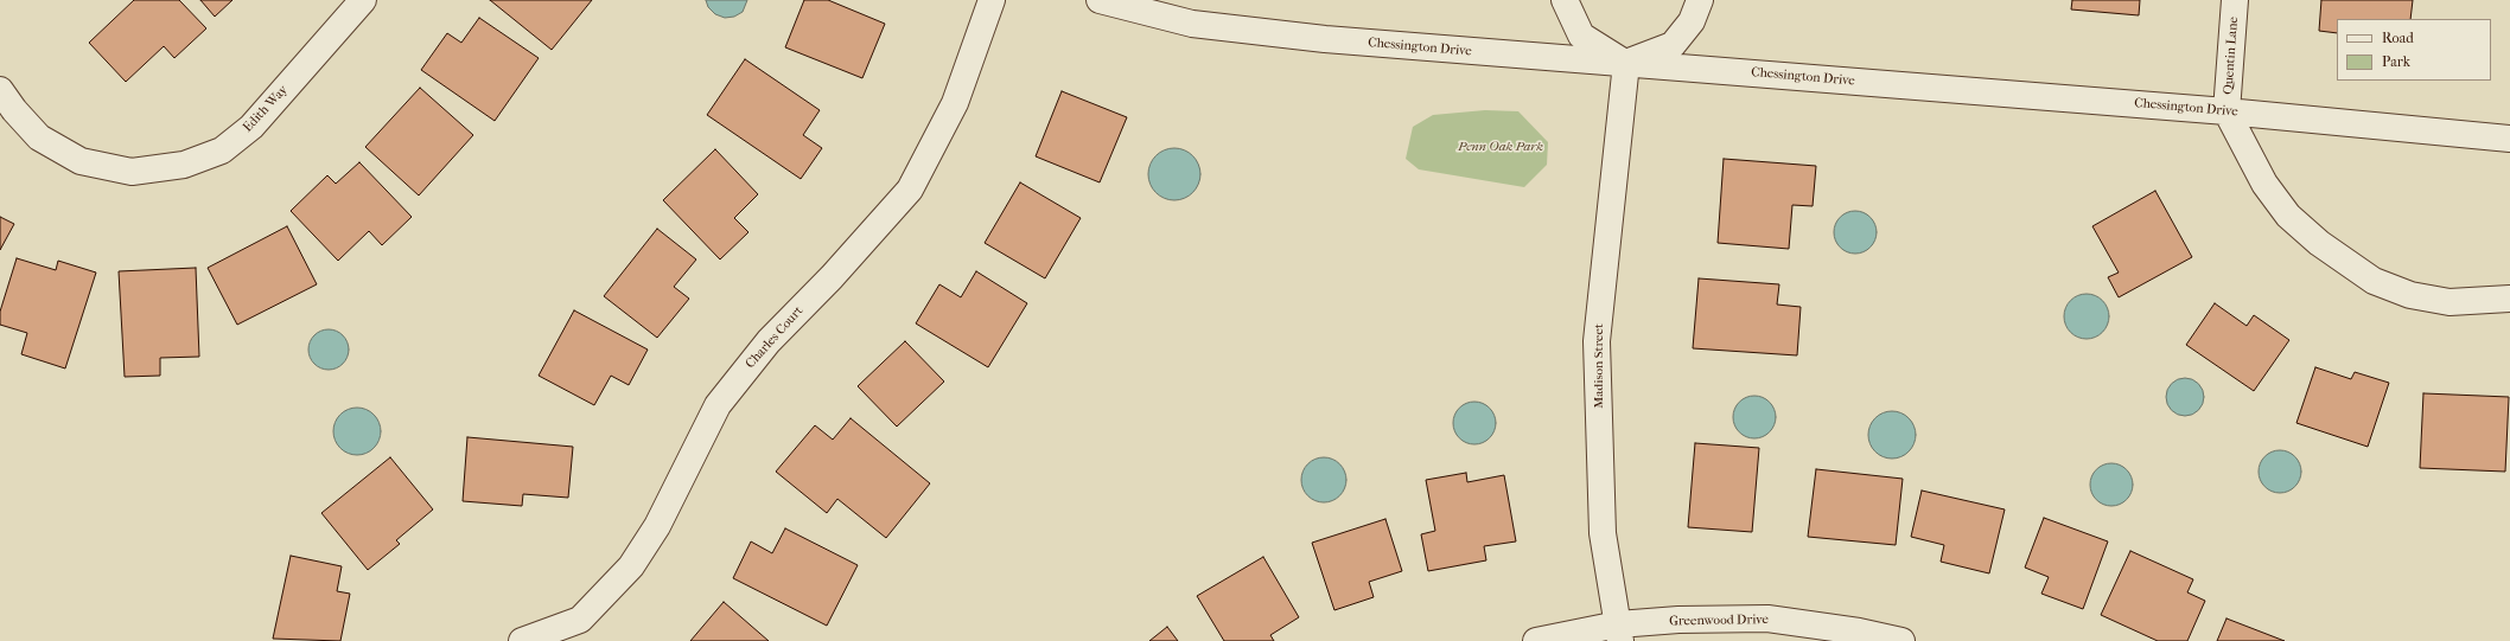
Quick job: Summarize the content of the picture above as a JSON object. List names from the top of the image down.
{
  "streets": {
    "street": [
      "Chessington Drive",
      "Quentin Lane",
      "Edith Way",
      "Charles Court",
      "Madison Street",
      "Greenwood Drive"
    ]
  },
  "crossings": [
    ["Chessington Drive", "Quentin Lane"],
    ["Chessington Drive", "Madison Street"],
    ["Madison Street", "Greenwood Drive"]
  ],
  "parks": ["Penn Oak Park"],
  "legend": ["Road", "Park"]
}
